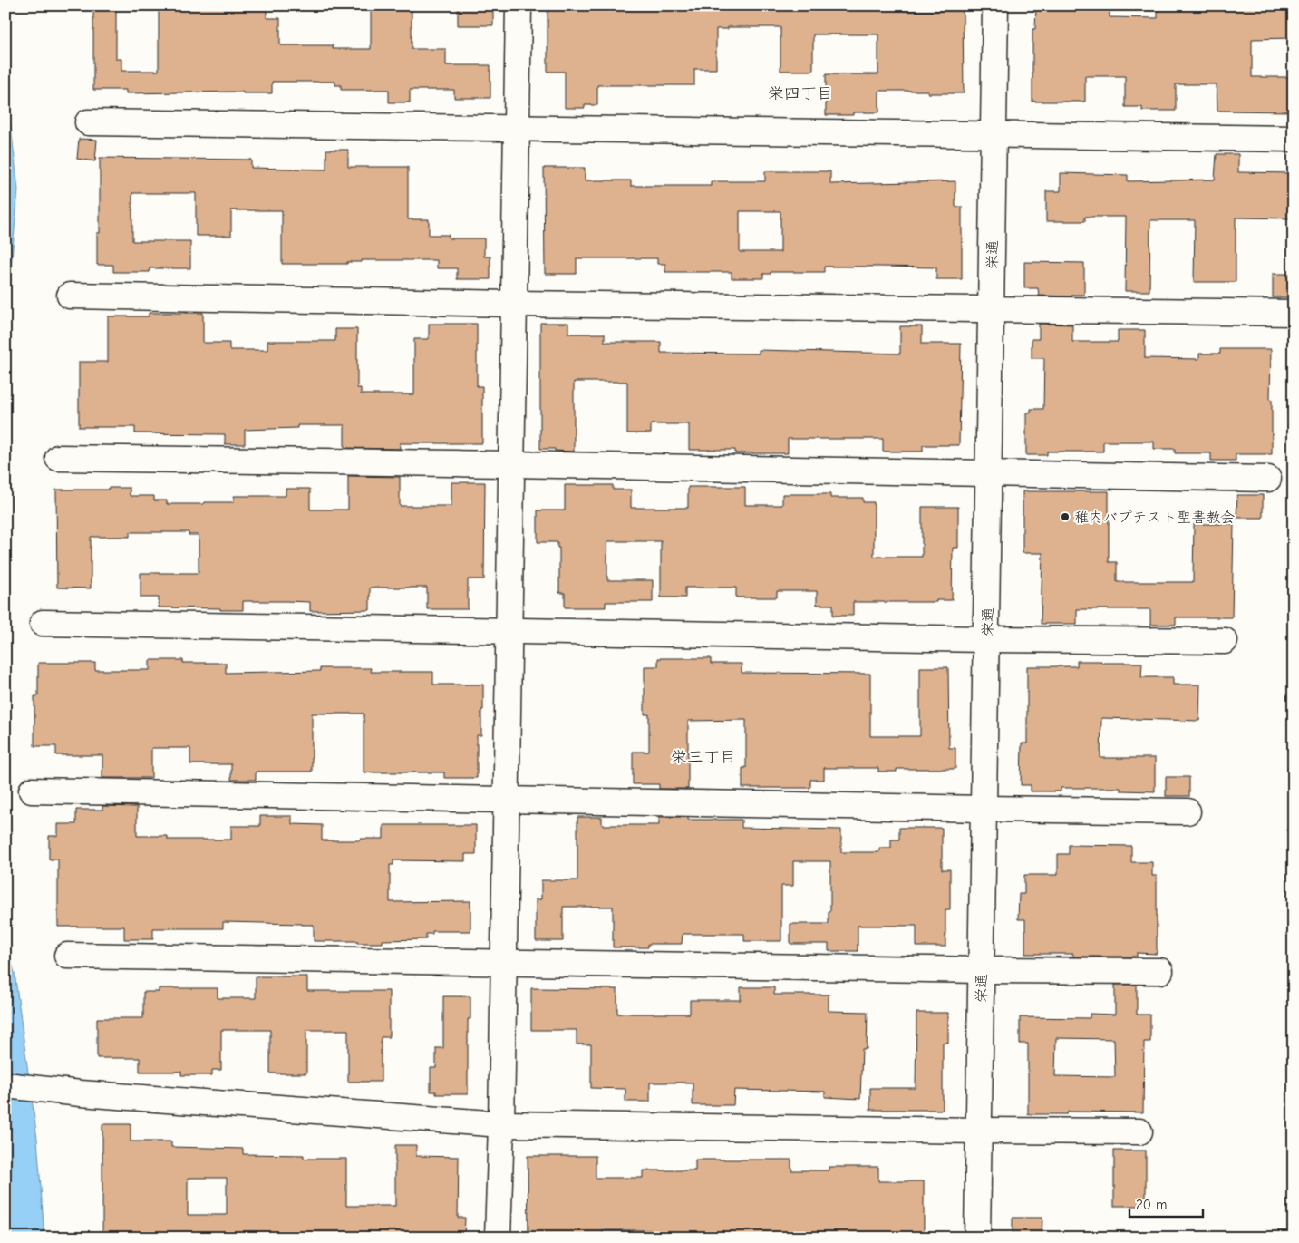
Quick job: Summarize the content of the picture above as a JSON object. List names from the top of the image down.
{
  "streets": {
    "street": ["栄通"]
  },
  "districts": ["栄四丁目", "栄三丁目"],
  "places": ["稚内バプテスト聖書教会"],
  "scale_bar": "20 m"
}
